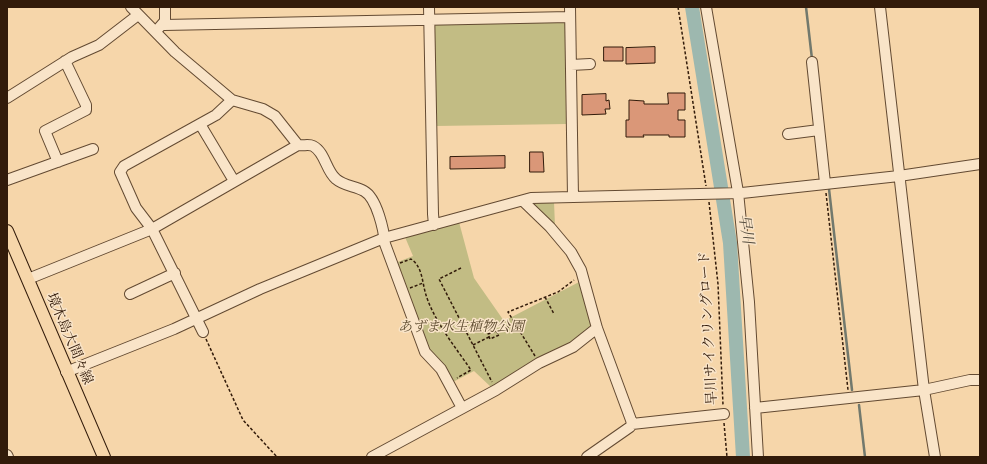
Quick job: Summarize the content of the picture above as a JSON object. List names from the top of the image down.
{
  "streets": {
    "main road": ["境木島大間々線"],
    "path": ["早川サイクリングロード"]
  },
  "water": ["早川"],
  "parks": ["あずま水生植物公園"]
}
